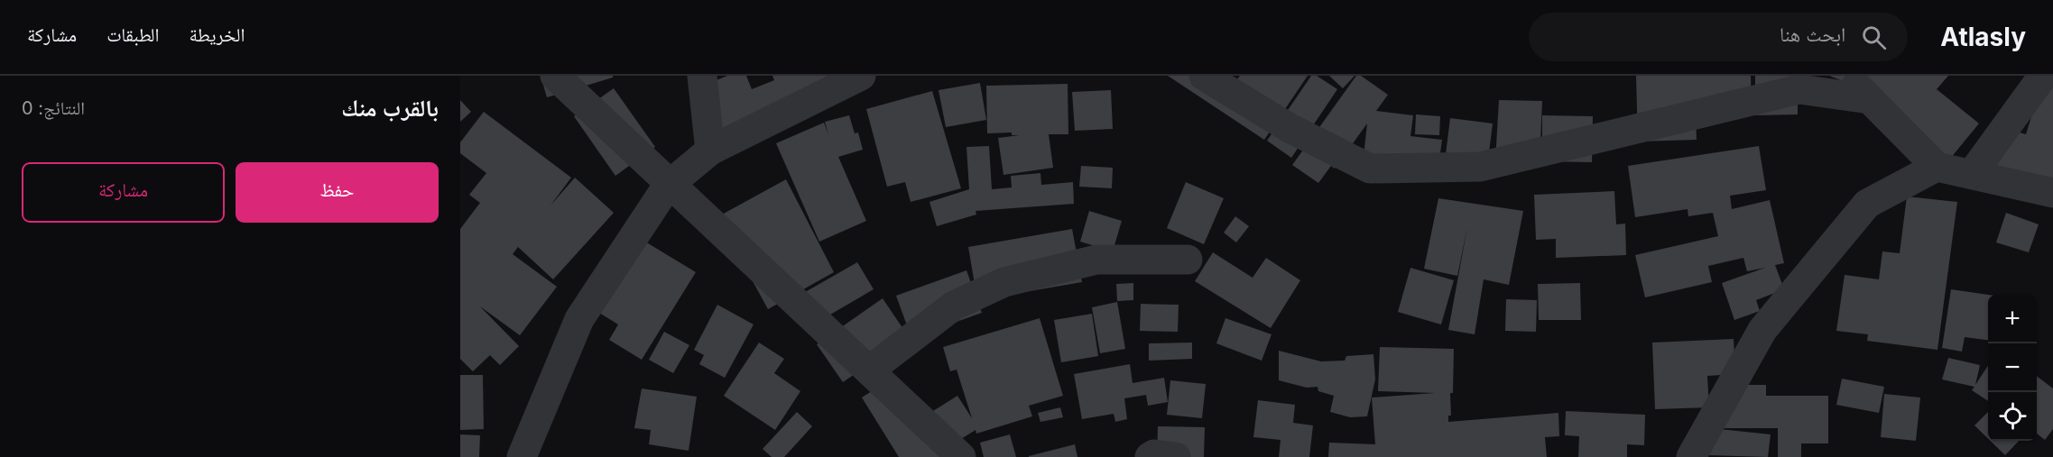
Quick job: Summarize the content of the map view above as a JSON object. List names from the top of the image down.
{
  "page": {
    "header": "Atlasly",
    "search": "ابحث هنا",
    "nav": ["الخريطة", "الطبقات", "مشاركة"],
    "heading": ["بالقرب منك", "النتائج: 0"],
    "buttons": ["حفظ", "مشاركة"],
    "map_buttons": ["+", "−"]
  }
}
